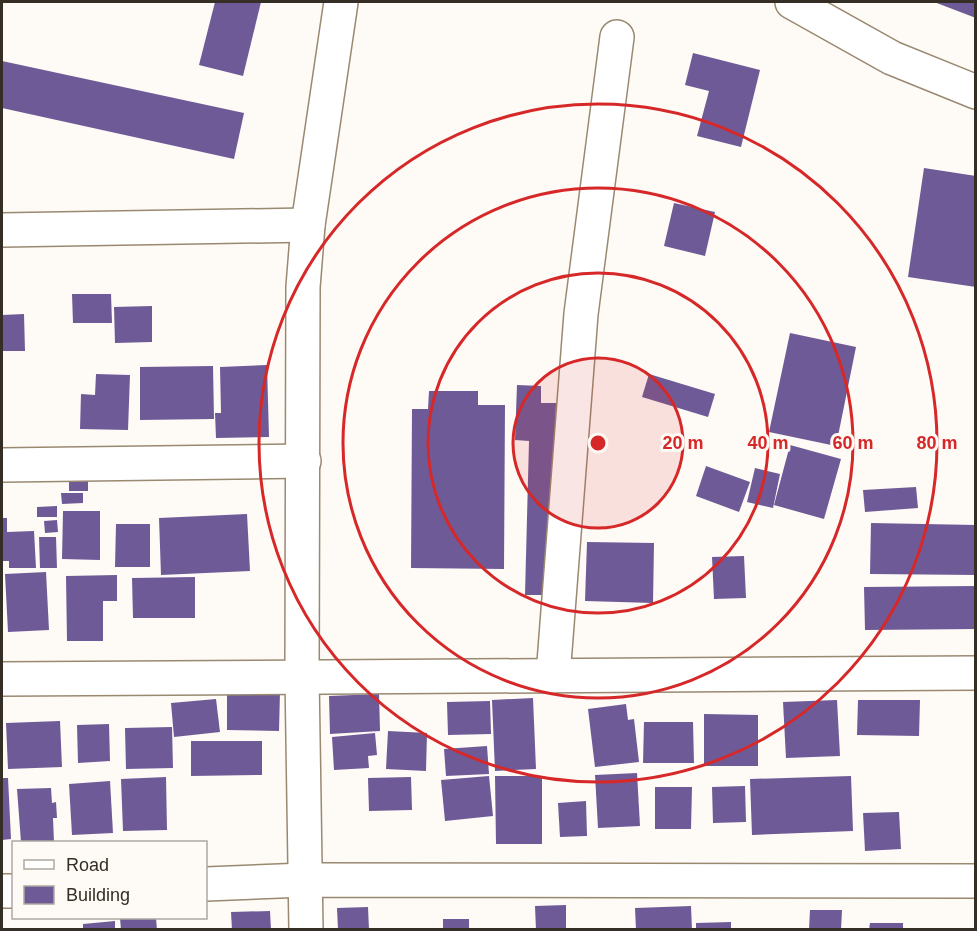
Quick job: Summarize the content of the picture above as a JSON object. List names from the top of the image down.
{
  "legend": ["Road", "Building"],
  "rings": [
    "20 m",
    "40 m",
    "60 m",
    "80 m"
  ]
}
